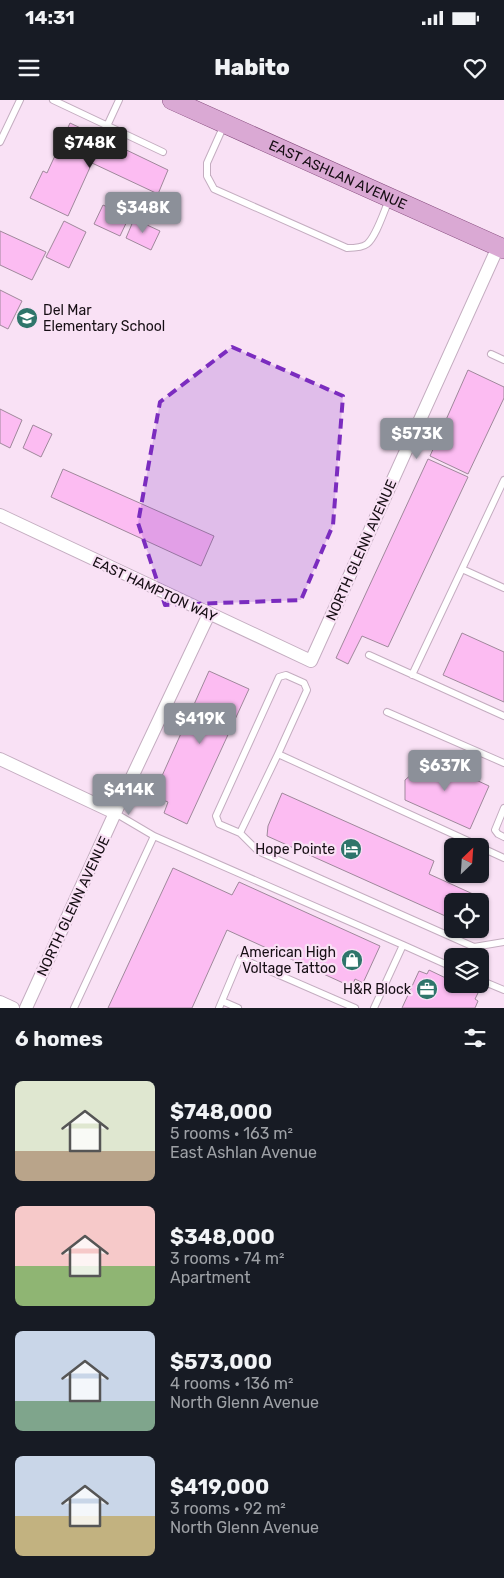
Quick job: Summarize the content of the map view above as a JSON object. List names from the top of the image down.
{
  "streets": {
    "main road": ["EAST ASHLAN AVENUE"],
    "street": ["NORTH GLENN AVENUE", "EAST HAMPTON WAY"]
  },
  "crossings": [
    ["EAST ASHLAN AVENUE", "NORTH GLENN AVENUE"],
    ["NORTH GLENN AVENUE", "EAST HAMPTON WAY"]
  ],
  "places": {
    "school or university": ["Del Mar Elementary School"],
    "hotel": ["Hope Pointe"],
    "shop": ["American High Voltage Tattoo"],
    "office": ["H&R Block"]
  },
  "north": "top right",
  "page": {
    "status": "14:31",
    "header": "Habito",
    "price": [
      "$748K",
      "$348K",
      "$573K",
      "$419K",
      "$637K",
      "$414K"
    ],
    "heading": "6 homes",
    "list": [
      {
        "name": "$748,000",
        "note": "5 rooms · 163 m² · East Ashlan Avenue"
      },
      {
        "name": "$348,000",
        "note": "3 rooms · 74 m² · Apartment"
      },
      {
        "name": "$573,000",
        "note": "4 rooms · 136 m² · North Glenn Avenue"
      },
      {
        "name": "$419,000",
        "note": "3 rooms · 92 m² · North Glenn Avenue"
      }
    ]
  }
}
